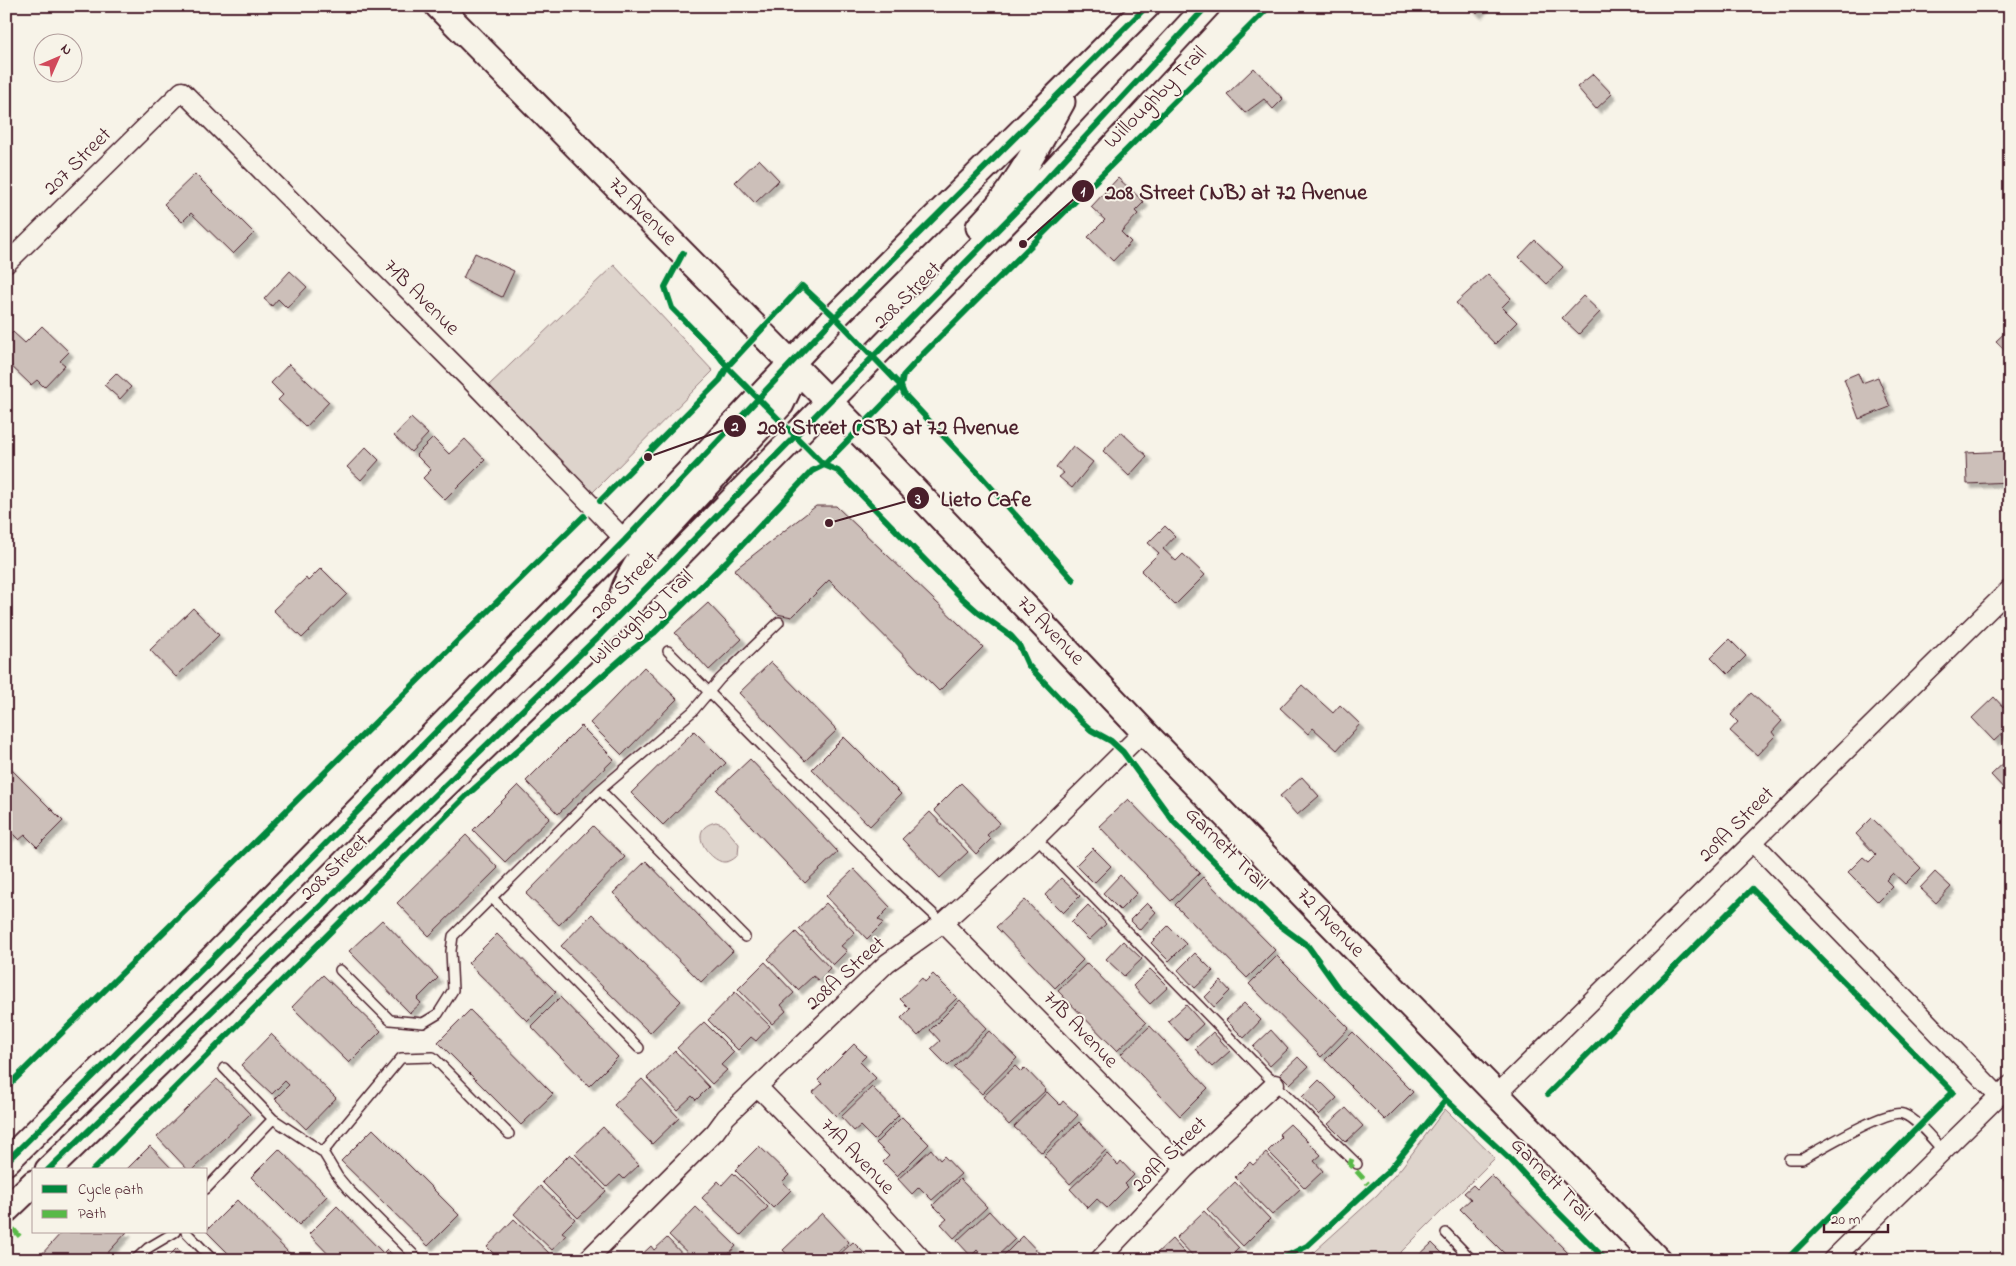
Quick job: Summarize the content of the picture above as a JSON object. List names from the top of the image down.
{
  "streets": {
    "main road": ["72 Avenue", "208 Street"],
    "street": [
      "207 Street",
      "71B Avenue",
      "209A Street",
      "208A Street",
      "71A Avenue"
    ],
    "cycle path": ["Willoughby Trail", "Wiloughby Trail", "Garnett Trail"]
  },
  "crossings": [
    ["207 Street", "71B Avenue"],
    ["72 Avenue", "208 Street"],
    ["72 Avenue", "209A Street"],
    ["72 Avenue", "208A Street"],
    ["208 Street", "71B Avenue"],
    ["71B Avenue", "209A Street"],
    ["71B Avenue", "208A Street"],
    ["208A Street", "71A Avenue"]
  ],
  "places": ["208 Street (NB) at 72 Avenue", "208 Street (SB) at 72 Avenue", "Lieto Cafe"],
  "legend": ["Cycle path", "Path"],
  "scale_bar": "20 m",
  "north": "top right"
}
